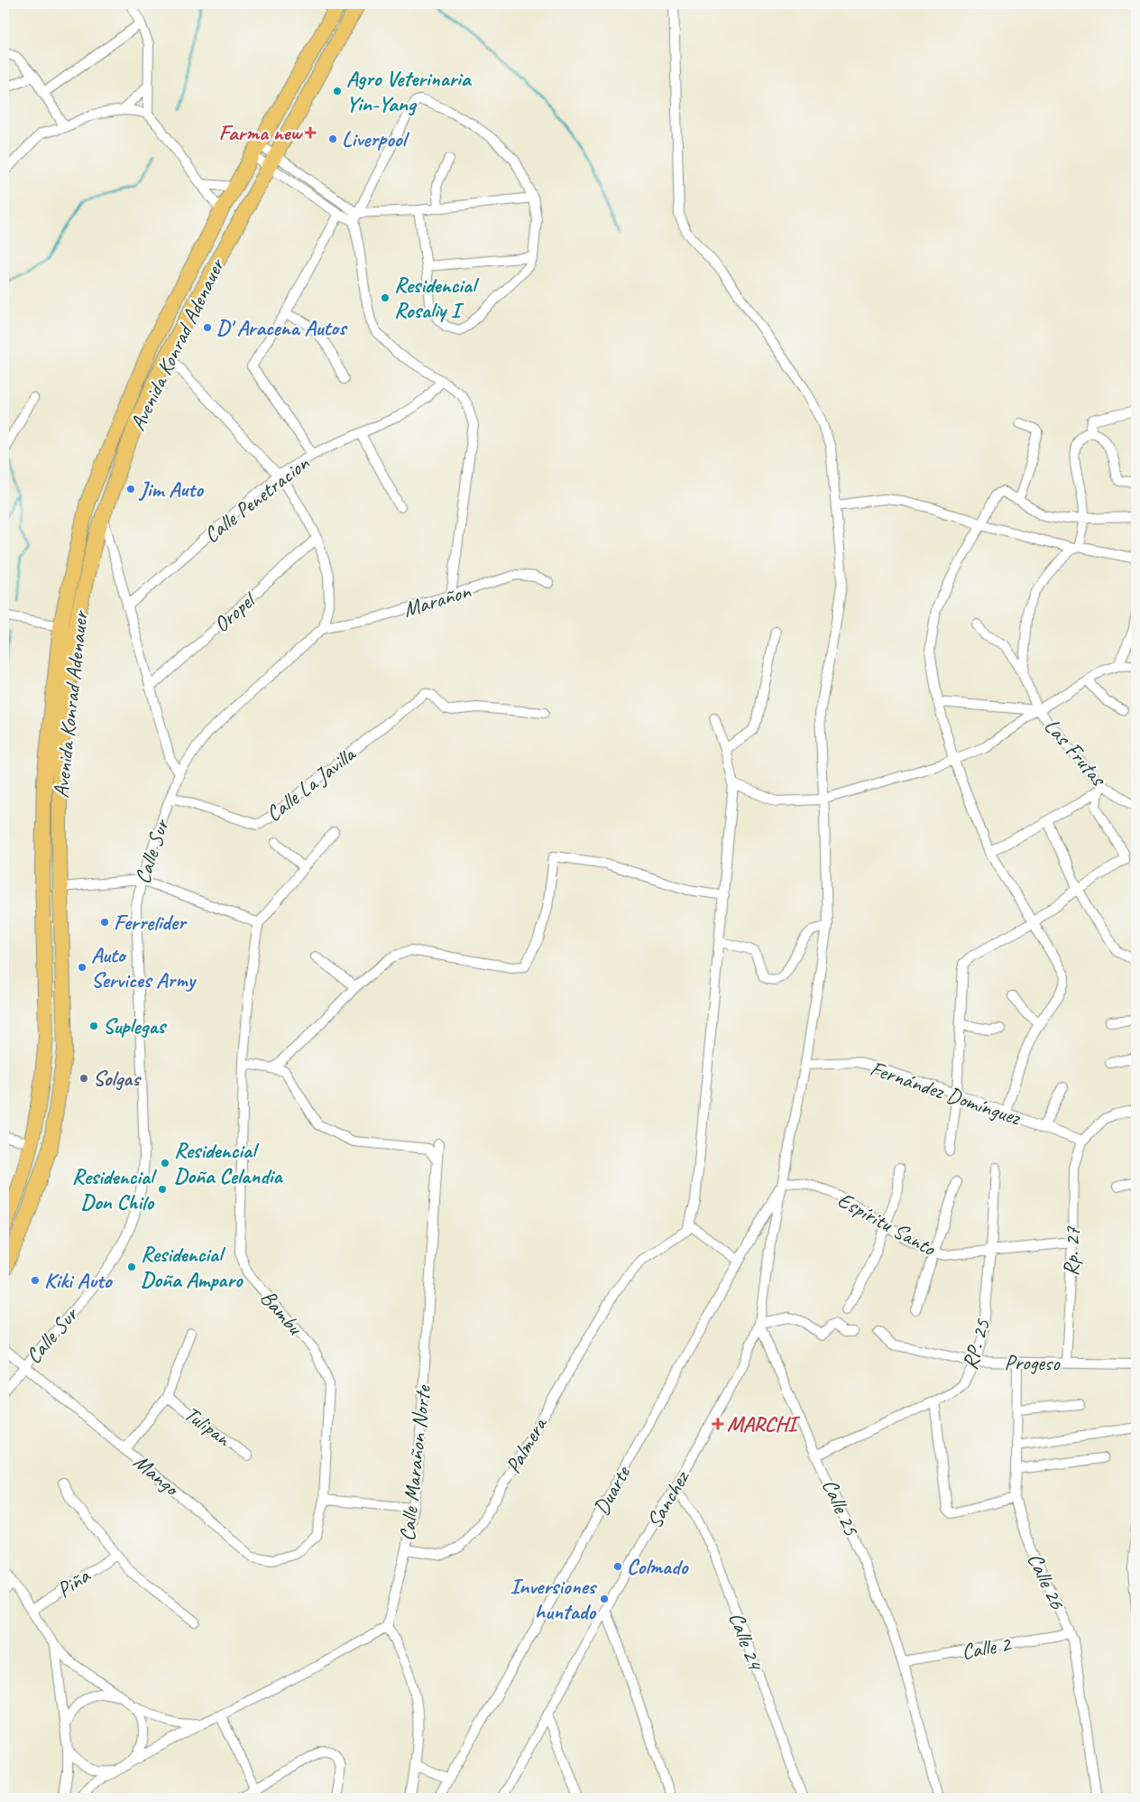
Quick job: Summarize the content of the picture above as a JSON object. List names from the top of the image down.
{
  "streets": {
    "main road": ["Avenida Konrad Adenauer"],
    "street": [
      "Calle Penetracion",
      "Marañon",
      "Oropel",
      "Las Frutas",
      "Calle La Javilla",
      "Calle Sur",
      "Fernández Domínguez",
      "Espíritu Santo",
      "Rp. 27",
      "Bambu",
      "RP. 25",
      "Progeso",
      "Tulipan",
      "Palmera",
      "Calle Marañon Norte",
      "Mango",
      "Duarte",
      "Sanchez",
      "Calle 25",
      "Calle 26",
      "Piña",
      "Calle 24",
      "Calle 2"
    ]
  },
  "crossings": [
    ["Marañon", "Calle Sur"],
    ["Calle La Javilla", "Calle Sur"],
    ["Calle Sur", "Mango"],
    ["Fernández Domínguez", "Rp. 27"],
    ["Fernández Domínguez", "Sanchez"],
    ["Espíritu Santo", "Rp. 27"],
    ["Espíritu Santo", "RP. 25"],
    ["Espíritu Santo", "Duarte"],
    ["Espíritu Santo", "Sanchez"],
    ["Rp. 27", "Progeso"],
    ["Bambu", "Mango"],
    ["RP. 25", "Progeso"],
    ["RP. 25", "Calle 25"],
    ["Progeso", "Calle 26"],
    ["Palmera", "Calle Marañon Norte"],
    ["Duarte", "Sanchez"],
    ["Sanchez", "Calle 25"],
    ["Sanchez", "Calle 24"],
    ["Calle 25", "Calle 2"],
    ["Calle 26", "Calle 2"]
  ],
  "places": {
    "other": [
      "Agro Veterinaria Yin-Yang",
      "Liverpool",
      "Residencial Rosaliy I",
      "D' Aracena Autos",
      "Jim Auto",
      "Ferrelider",
      "Auto Services Army",
      "Suplegas",
      "Solgas",
      "Residencial Doña Celandia",
      "Residencial Don Chilo",
      "Residencial Doña Amparo",
      "Kiki Auto",
      "Colmado",
      "Inversiones huntado"
    ],
    "health": ["Farma new", "MARCHI"]
  }
}
